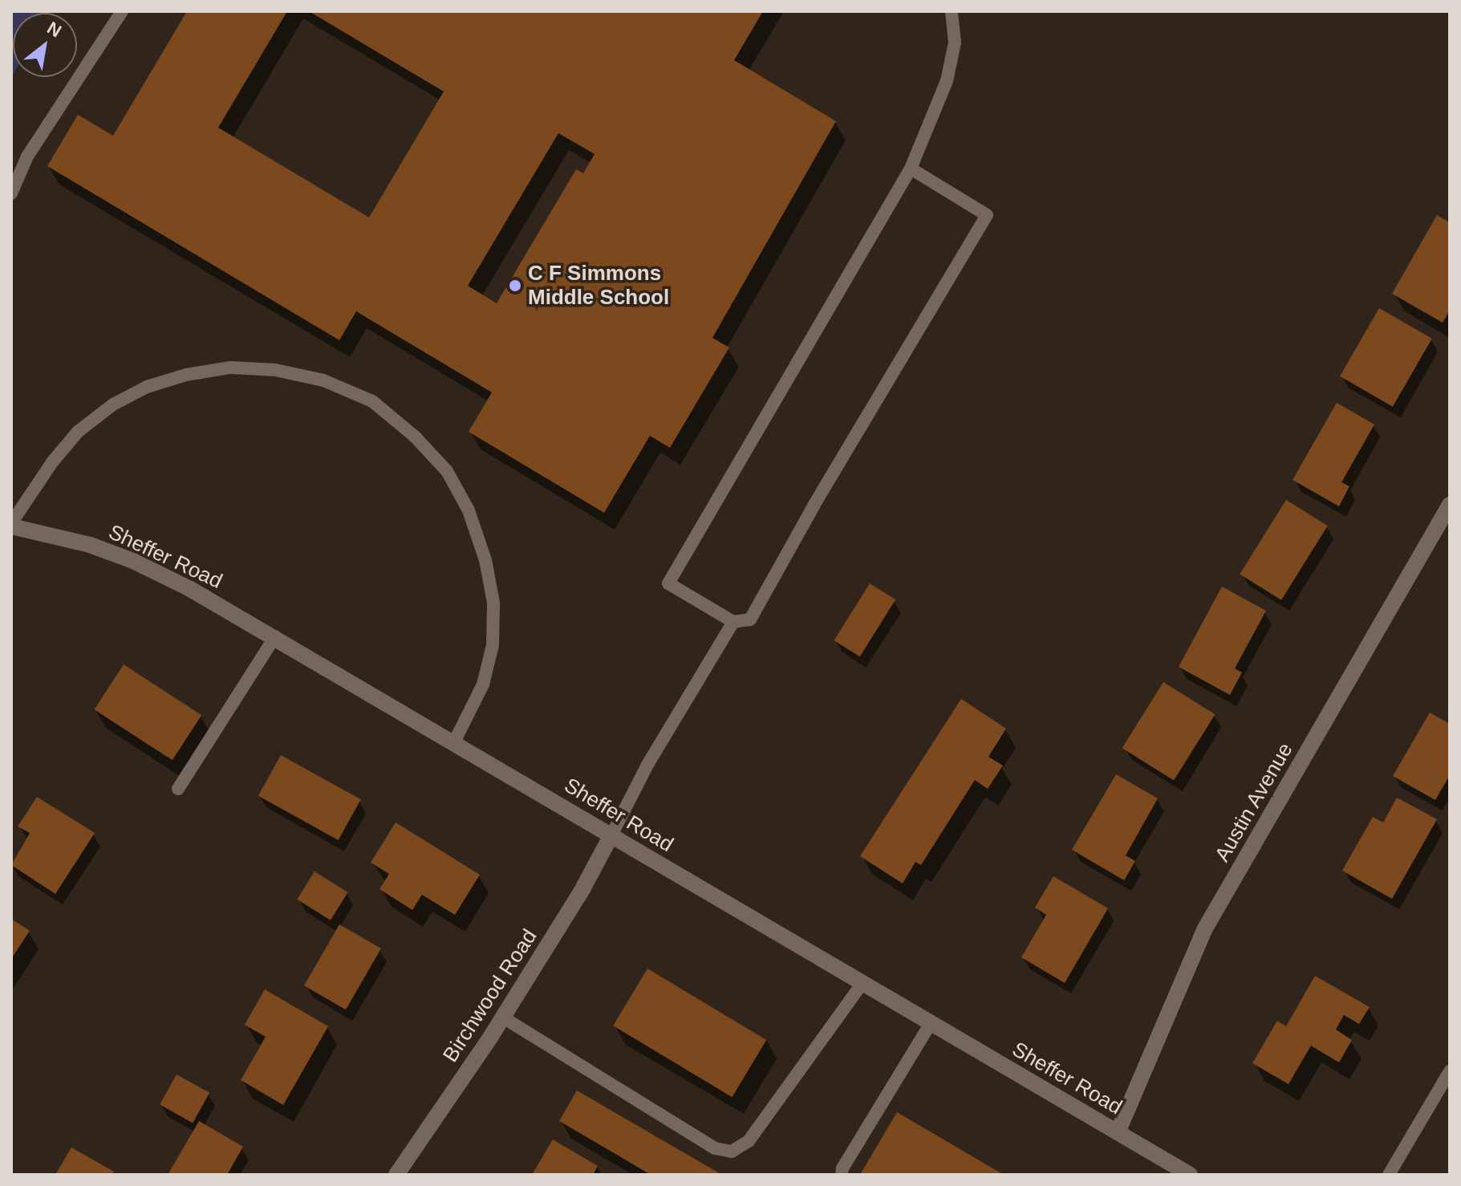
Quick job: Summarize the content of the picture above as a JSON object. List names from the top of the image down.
{
  "streets": {
    "street": ["Sheffer Road", "Austin Avenue", "Birchwood Road"]
  },
  "crossings": [
    ["Sheffer Road", "Austin Avenue"],
    ["Sheffer Road", "Birchwood Road"]
  ],
  "places": ["C F Simmons Middle School"],
  "north": "top right"
}
